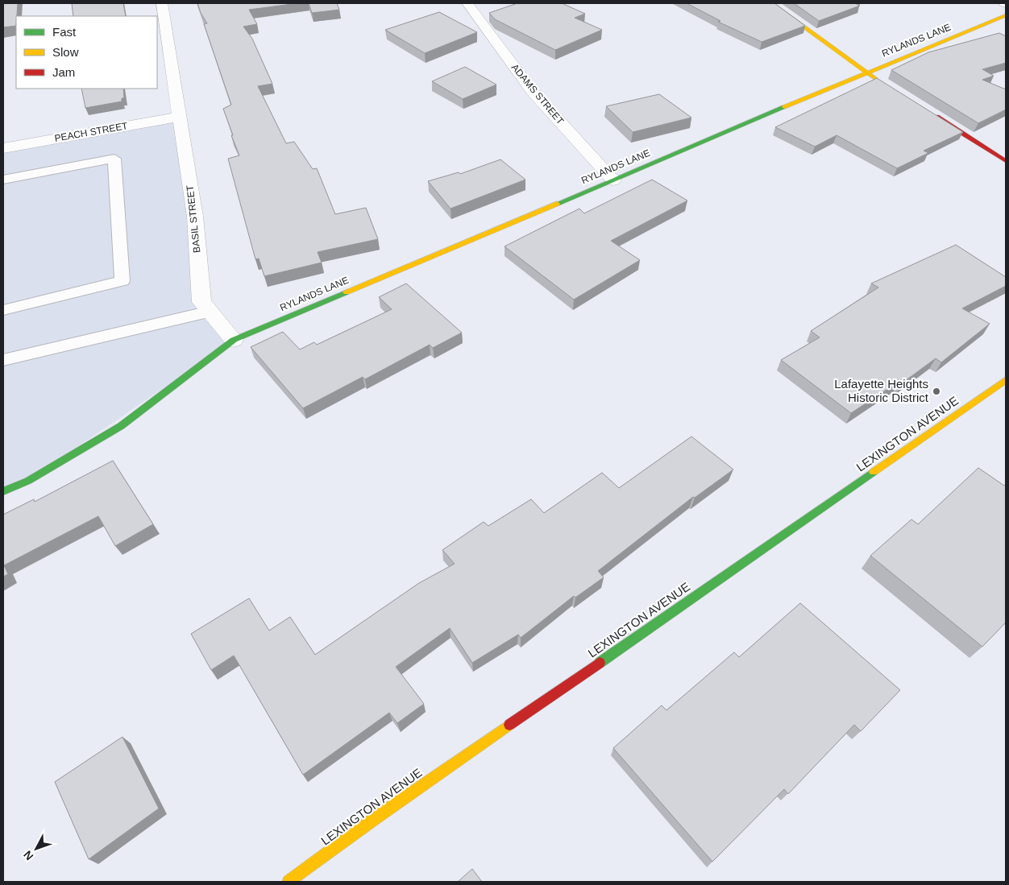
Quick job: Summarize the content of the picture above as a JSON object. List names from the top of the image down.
{
  "streets": {
    "street": [
      "RYLANDS LANE",
      "ADAMS STREET",
      "PEACH STREET",
      "BASIL STREET",
      "LEXINGTON AVENUE"
    ]
  },
  "crossings": [
    ["RYLANDS LANE", "ADAMS STREET"],
    ["RYLANDS LANE", "BASIL STREET"],
    ["PEACH STREET", "BASIL STREET"]
  ],
  "places": ["Lafayette Heights Historic District"],
  "legend": ["Fast", "Slow", "Jam"],
  "north": "bottom left"
}
